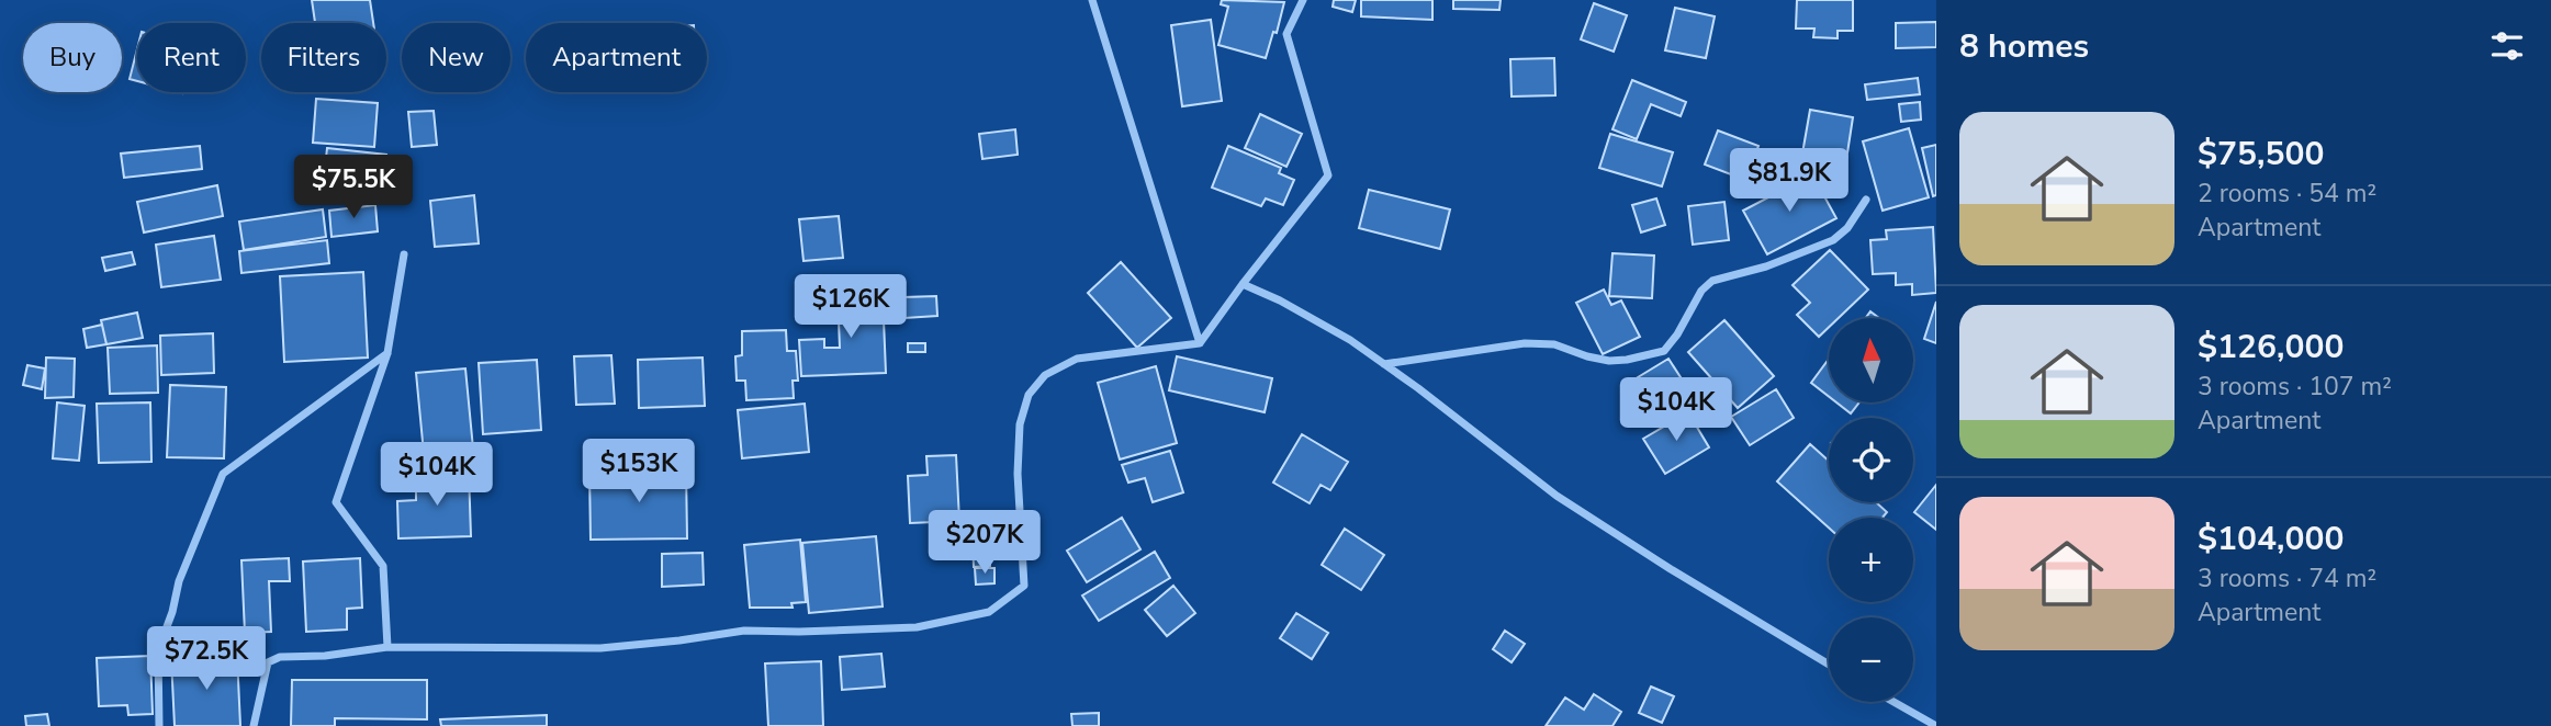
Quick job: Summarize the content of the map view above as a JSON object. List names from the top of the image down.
{
  "north": "top",
  "page": {
    "heading": "8 homes",
    "chip": [
      "Buy",
      "Rent",
      "Filters",
      "New",
      "Apartment"
    ],
    "list": [
      {
        "name": "$75,500",
        "note": "2 rooms · 54 m² · Apartment"
      },
      {
        "name": "$126,000",
        "note": "3 rooms · 107 m² · Apartment"
      },
      {
        "name": "$104,000",
        "note": "3 rooms · 74 m² · Apartment"
      }
    ],
    "price": [
      "$81.9K",
      "$75.5K",
      "$126K",
      "$104K",
      "$153K",
      "$104K",
      "$207K",
      "$72.5K"
    ],
    "map_buttons": ["+", "−"]
  }
}
